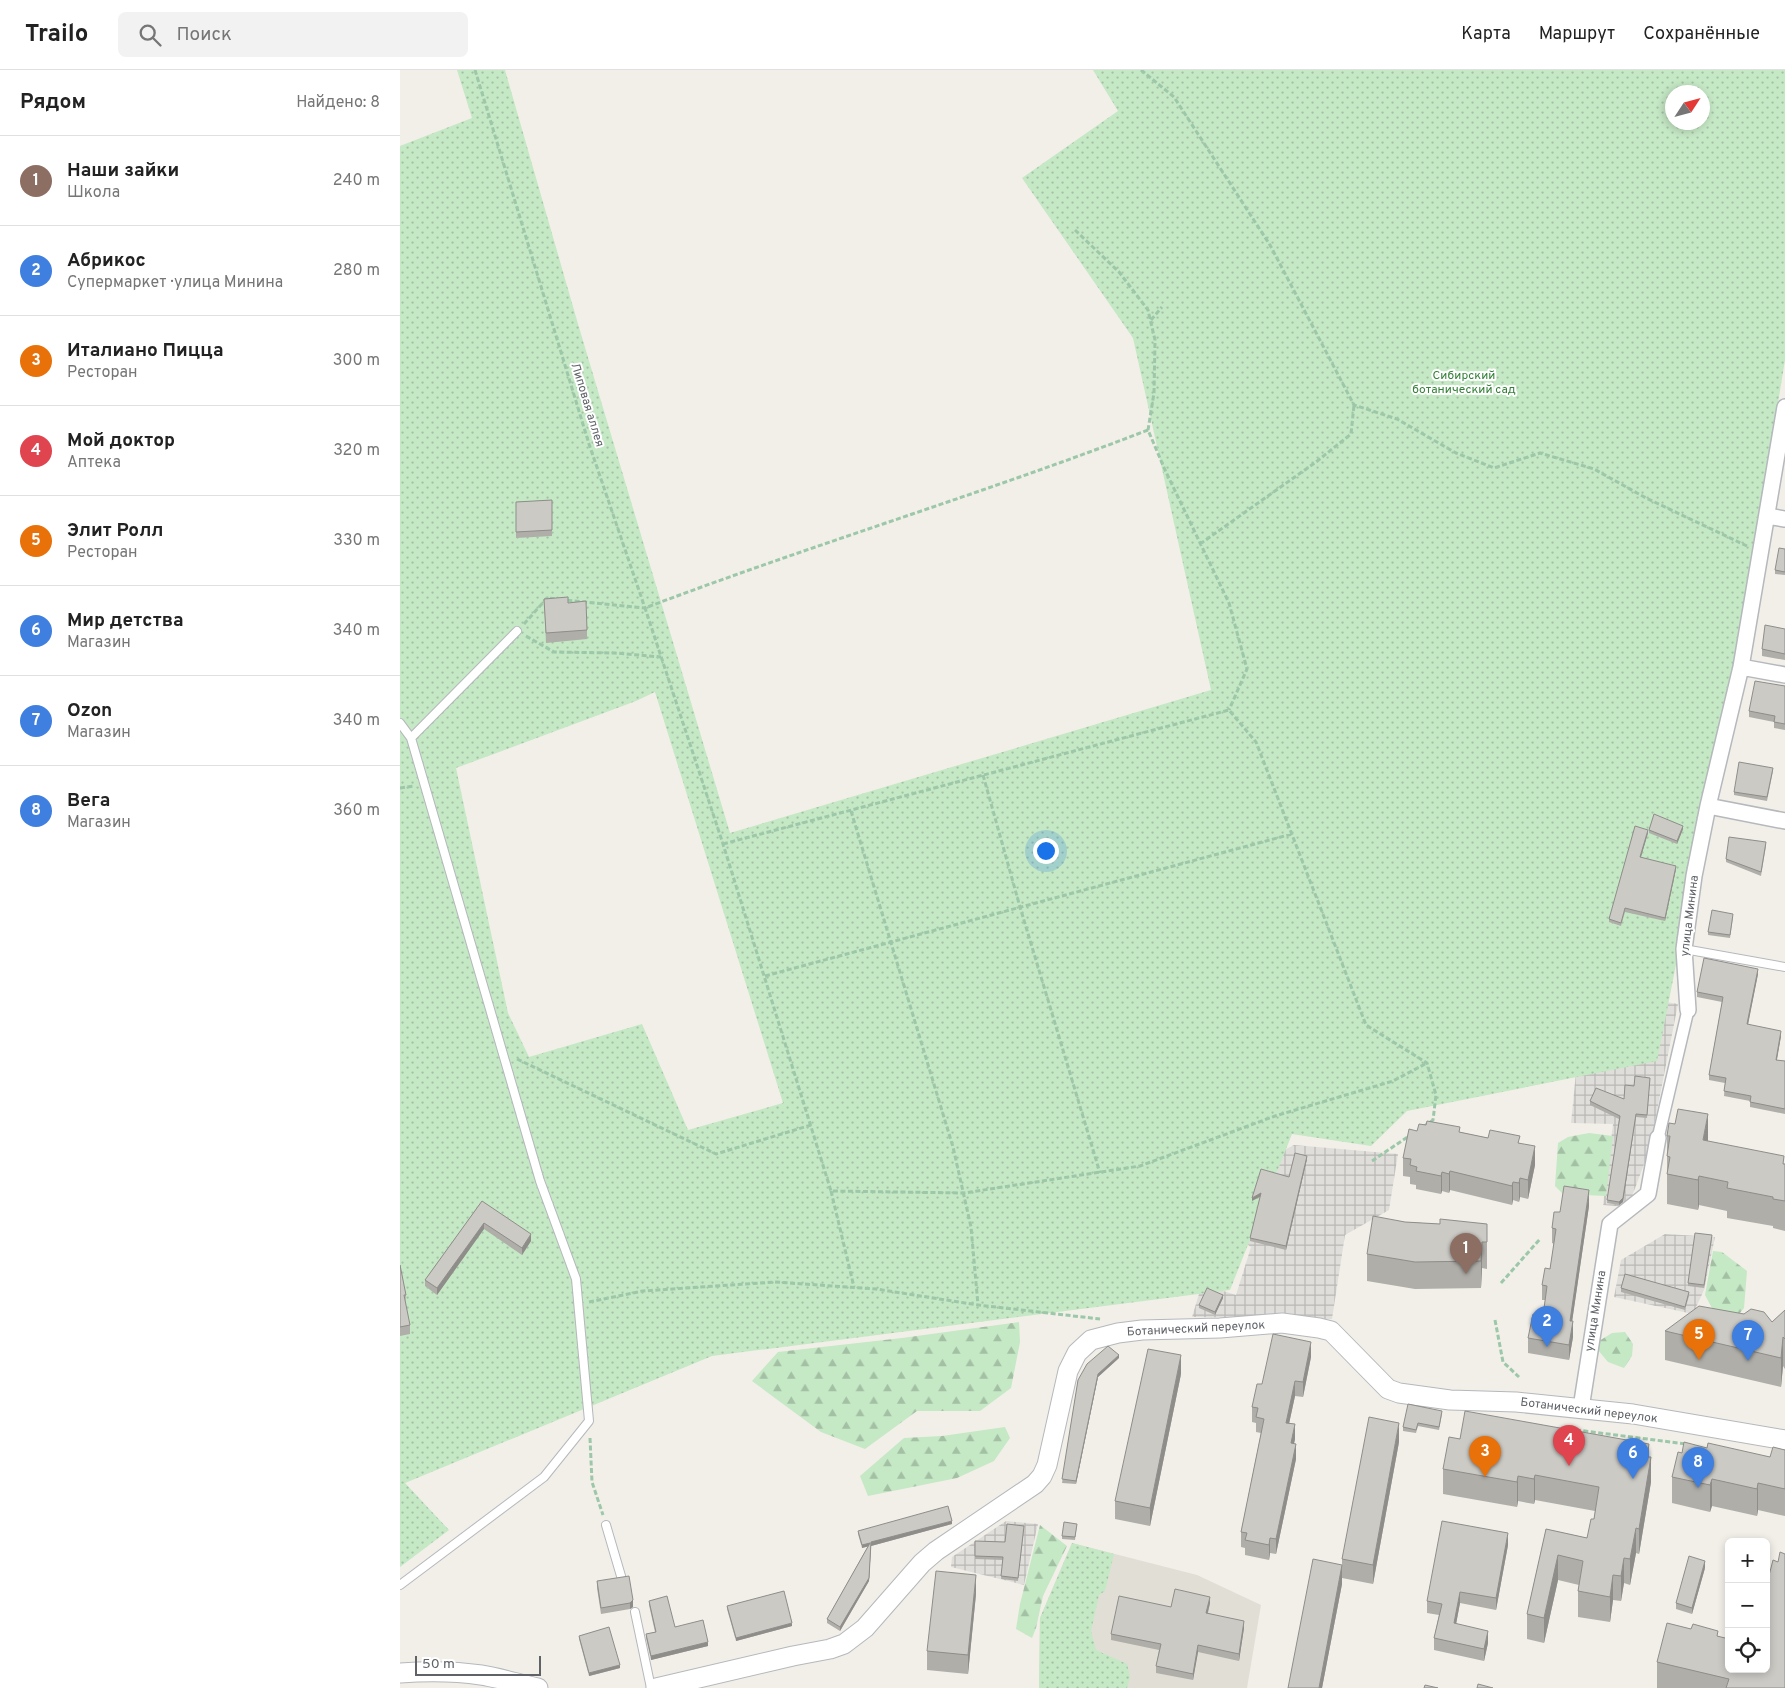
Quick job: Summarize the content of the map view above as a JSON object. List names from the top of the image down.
{
  "streets": {
    "street": ["улица Минина", "Ботанический переулок"],
    "path": ["Липовая аллея"]
  },
  "crossings": [
    ["улица Минина", "Ботанический переулок"]
  ],
  "parks": ["Сибирский ботанический сад"],
  "scale_bar": "50 m",
  "north": "top right",
  "page": {
    "header": "Trailo",
    "search": "Поиск",
    "nav": ["Карта", "Маршрут", "Сохранённые"],
    "heading": ["Рядом", "Найдено: 8"],
    "list": [
      {
        "mark": "1",
        "name": "Наши зайки",
        "note": "Школа",
        "value": "240 m"
      },
      {
        "mark": "2",
        "name": "Абрикос",
        "note": "Супермаркет · улица Минина",
        "value": "280 m"
      },
      {
        "mark": "3",
        "name": "Италиано Пицца",
        "note": "Ресторан",
        "value": "300 m"
      },
      {
        "mark": "4",
        "name": "Мой доктор",
        "note": "Аптека",
        "value": "320 m"
      },
      {
        "mark": "5",
        "name": "Элит Ролл",
        "note": "Ресторан",
        "value": "330 m"
      },
      {
        "mark": "6",
        "name": "Мир детства",
        "note": "Магазин",
        "value": "340 m"
      },
      {
        "mark": "7",
        "name": "Ozon",
        "note": "Магазин",
        "value": "340 m"
      },
      {
        "mark": "8",
        "name": "Вега",
        "note": "Магазин",
        "value": "360 m"
      }
    ],
    "pins": [
      "1",
      "2",
      "5",
      "7",
      "4",
      "3",
      "6",
      "8"
    ],
    "map_buttons": ["+", "−"],
    "scale": "50 m"
  }
}
